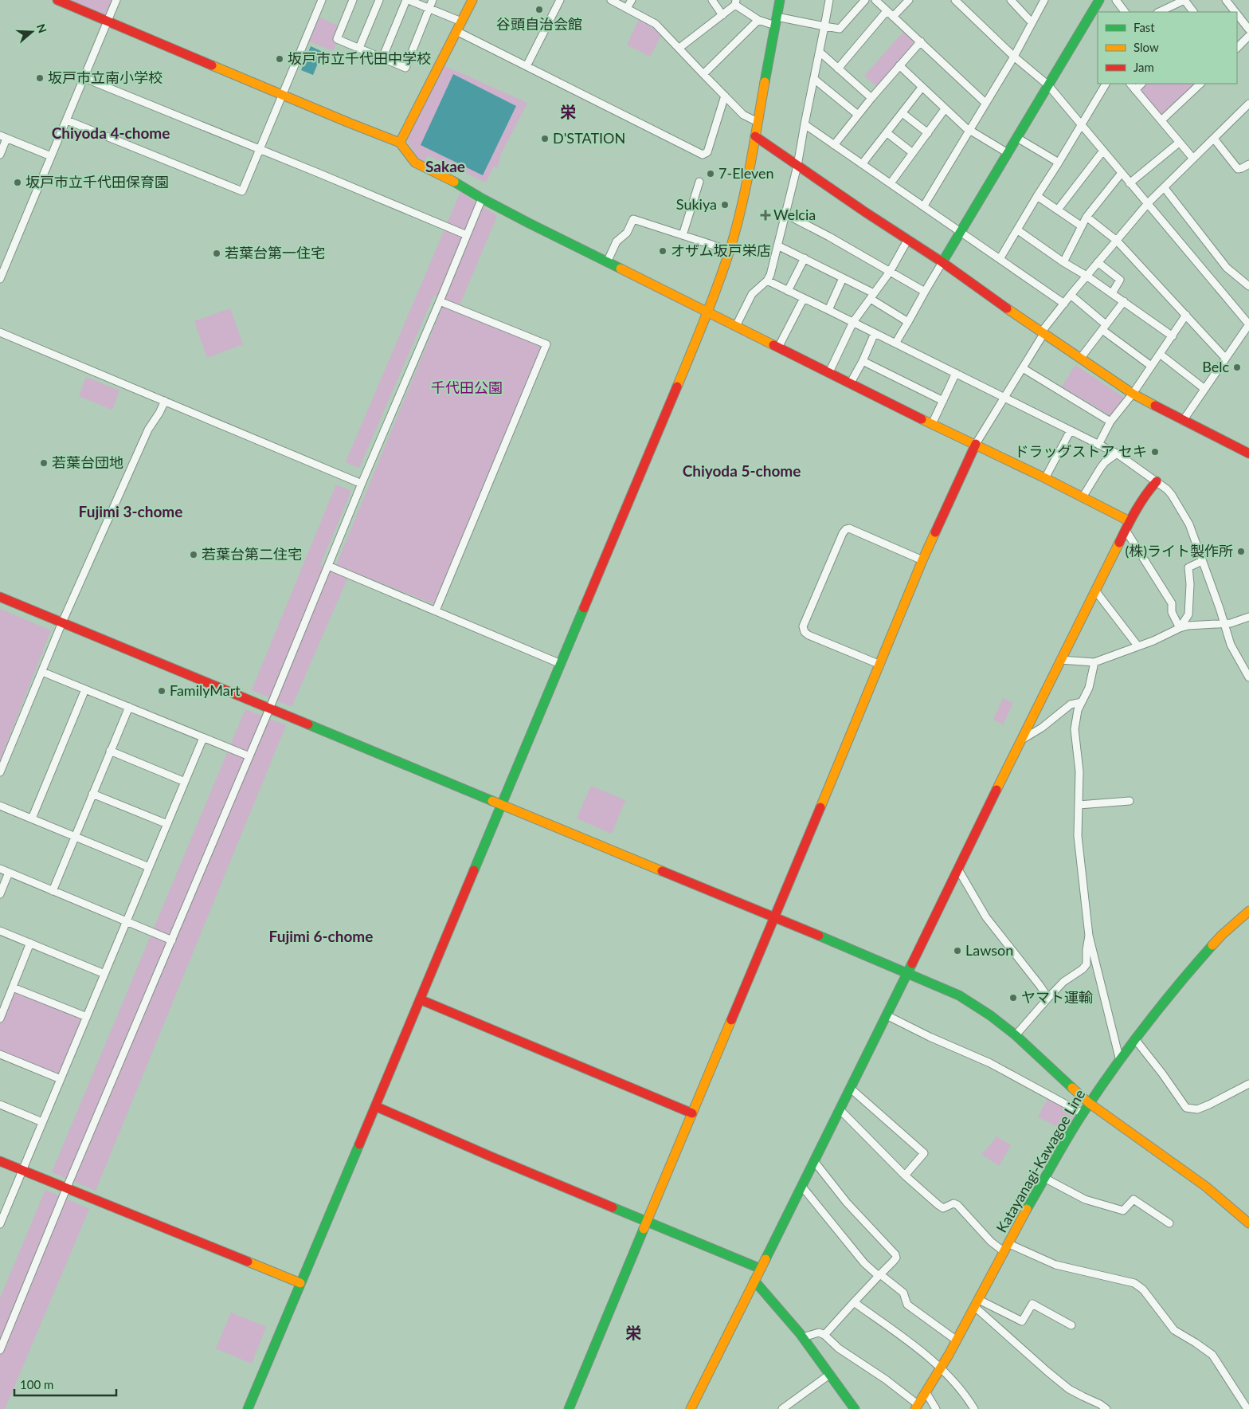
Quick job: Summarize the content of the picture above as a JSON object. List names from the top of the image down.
{
  "streets": {
    "street": ["Katayanagi-Kawagoe Line"]
  },
  "districts": [
    "栄",
    "Chiyoda 4-chome",
    "Sakae",
    "Chiyoda 5-chome",
    "Fujimi 3-chome",
    "Fujimi 6-chome",
    "栄"
  ],
  "parks": ["千代田公園"],
  "places": {
    "other": [
      "谷頭自治会館",
      "坂戸市立千代田中学校",
      "坂戸市立南小学校",
      "D'STATION",
      "7-Eleven",
      "坂戸市立千代田保育園",
      "Sukiya",
      "オザム坂戸栄店",
      "若葉台第一住宅",
      "Belc",
      "ドラッグストア セキ",
      "若葉台団地",
      "(株)ライト製作所",
      "若葉台第二住宅",
      "FamilyMart",
      "Lawson",
      "ヤマト運輸"
    ],
    "health": ["Welcia"]
  },
  "legend": ["Fast", "Slow", "Jam"],
  "scale_bar": "100 m",
  "north": "right"
}
